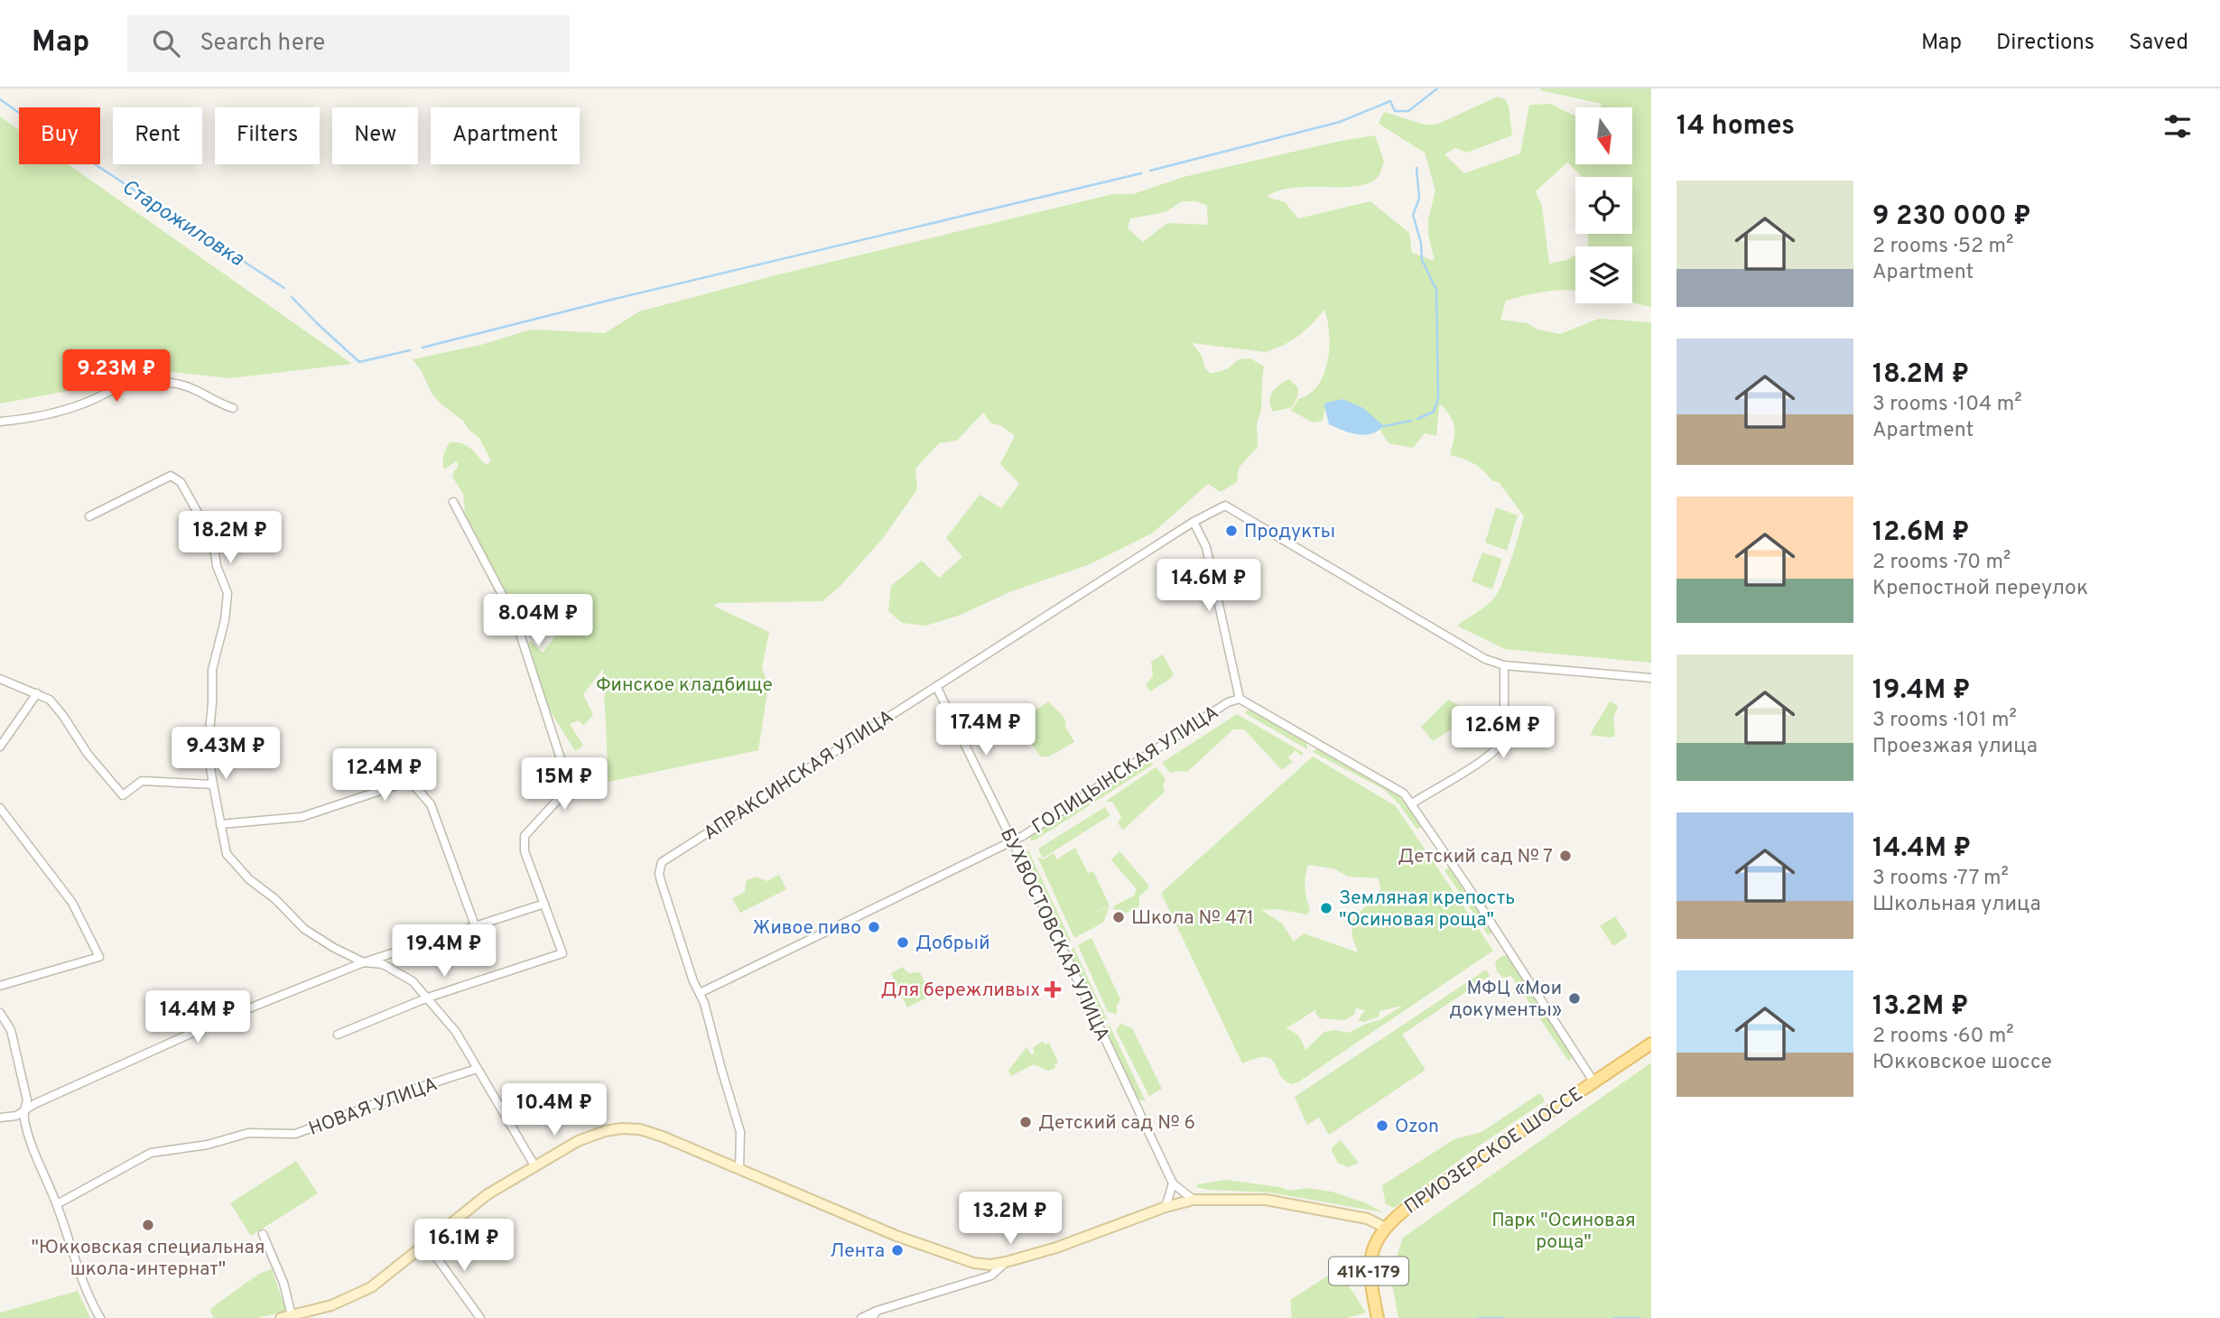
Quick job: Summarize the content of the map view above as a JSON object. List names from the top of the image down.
{
  "streets": {
    "main road": ["ПРИОЗЕРСКОЕ ШОССЕ", "41К-179"],
    "street": [
      "ГОЛИЦЫНСКАЯ УЛИЦА",
      "АПРАКСИНСКАЯ УЛИЦА",
      "БУХВОСТОВСКАЯ УЛИЦА",
      "НОВАЯ УЛИЦА"
    ]
  },
  "crossings": [
    ["ГОЛИЦЫНСКАЯ УЛИЦА", "АПРАКСИНСКАЯ УЛИЦА"],
    ["ГОЛИЦЫНСКАЯ УЛИЦА", "БУХВОСТОВСКАЯ УЛИЦА"],
    ["ГОЛИЦЫНСКАЯ УЛИЦА", "ПРИОЗЕРСКОЕ ШОССЕ"],
    ["АПРАКСИНСКАЯ УЛИЦА", "БУХВОСТОВСКАЯ УЛИЦА"]
  ],
  "water": ["Старожиловка"],
  "parks": ["Финское кладбище", "Парк \"Осиновая роща\""],
  "places": {
    "other": [
      "Продукты",
      "Детский сад № 7",
      "Земляная крепость \"Осиновая роща\"",
      "Школа № 471",
      "Живое пиво",
      "Добрый",
      "МФЦ «Мои документы»",
      "Детский сад № 6",
      "Ozon",
      "\"Юкковская специальная школа-интернат\"",
      "Лента"
    ],
    "health": ["Для бережливых"]
  },
  "north": "bottom",
  "page": {
    "header": "Map",
    "search": "Search here",
    "nav": ["Map", "Directions", "Saved"],
    "heading": "14 homes",
    "chip": [
      "Buy",
      "Rent",
      "Filters",
      "New",
      "Apartment"
    ],
    "list": [
      {
        "name": "9 230 000 ₽",
        "note": "2 rooms · 52 m² · Apartment"
      },
      {
        "name": "18.2M ₽",
        "note": "3 rooms · 104 m² · Apartment"
      },
      {
        "name": "12.6M ₽",
        "note": "2 rooms · 70 m² · Крепостной переулок"
      },
      {
        "name": "19.4M ₽",
        "note": "3 rooms · 101 m² · Проезжая улица"
      },
      {
        "name": "14.4M ₽",
        "note": "3 rooms · 77 m² · Школьная улица"
      },
      {
        "name": "13.2M ₽",
        "note": "2 rooms · 60 m² · Юкковское шоссе"
      }
    ],
    "price": [
      "9.23M ₽",
      "18.2M ₽",
      "14.6M ₽",
      "8.04M ₽",
      "17.4M ₽",
      "12.6M ₽",
      "9.43M ₽",
      "12.4M ₽",
      "15M ₽",
      "19.4M ₽",
      "14.4M ₽",
      "10.4M ₽",
      "13.2M ₽",
      "16.1M ₽"
    ]
  }
}
